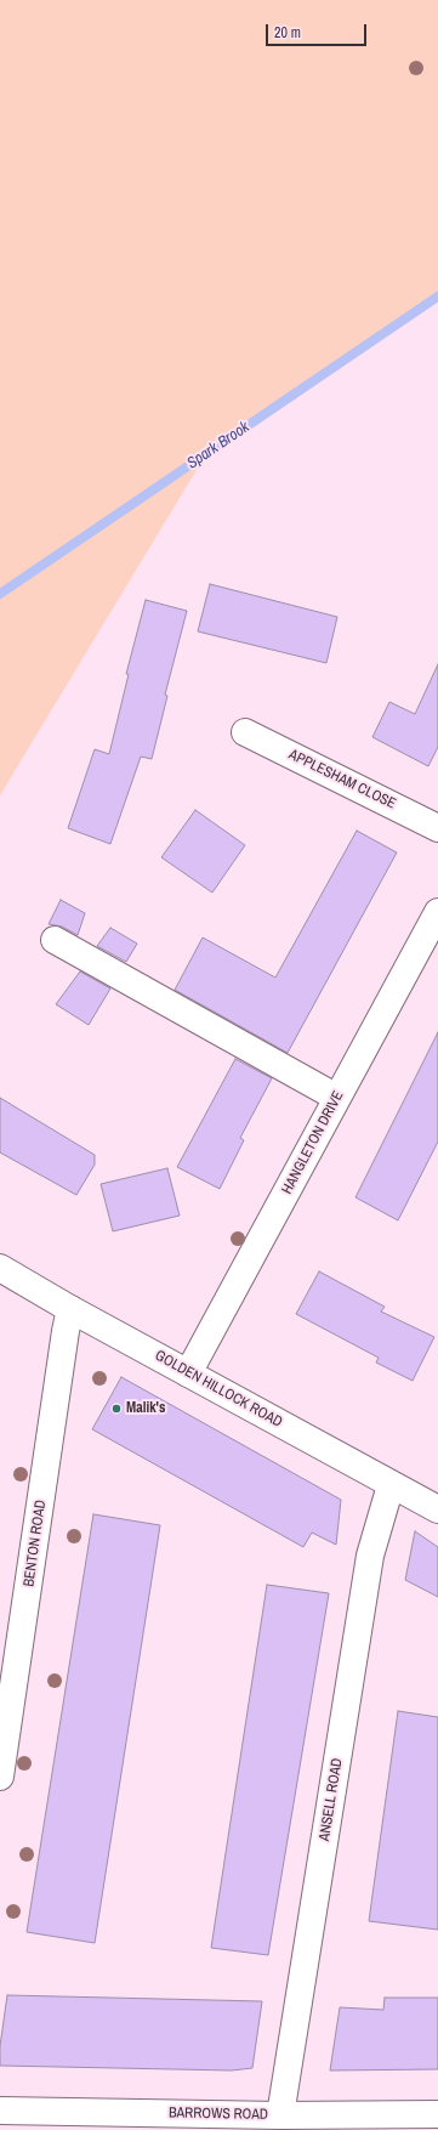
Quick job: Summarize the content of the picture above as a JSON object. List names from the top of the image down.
{
  "streets": {
    "street": [
      "APPLESHAM CLOSE",
      "HANGLETON DRIVE",
      "GOLDEN HILLOCK ROAD",
      "BENTON ROAD",
      "ANSELL ROAD",
      "BARROWS ROAD"
    ]
  },
  "crossings": [
    ["HANGLETON DRIVE", "GOLDEN HILLOCK ROAD"],
    ["GOLDEN HILLOCK ROAD", "BENTON ROAD"],
    ["GOLDEN HILLOCK ROAD", "ANSELL ROAD"],
    ["ANSELL ROAD", "BARROWS ROAD"]
  ],
  "water": ["Spark Brook"],
  "places": ["Malik's"],
  "scale_bar": "20 m"
}
